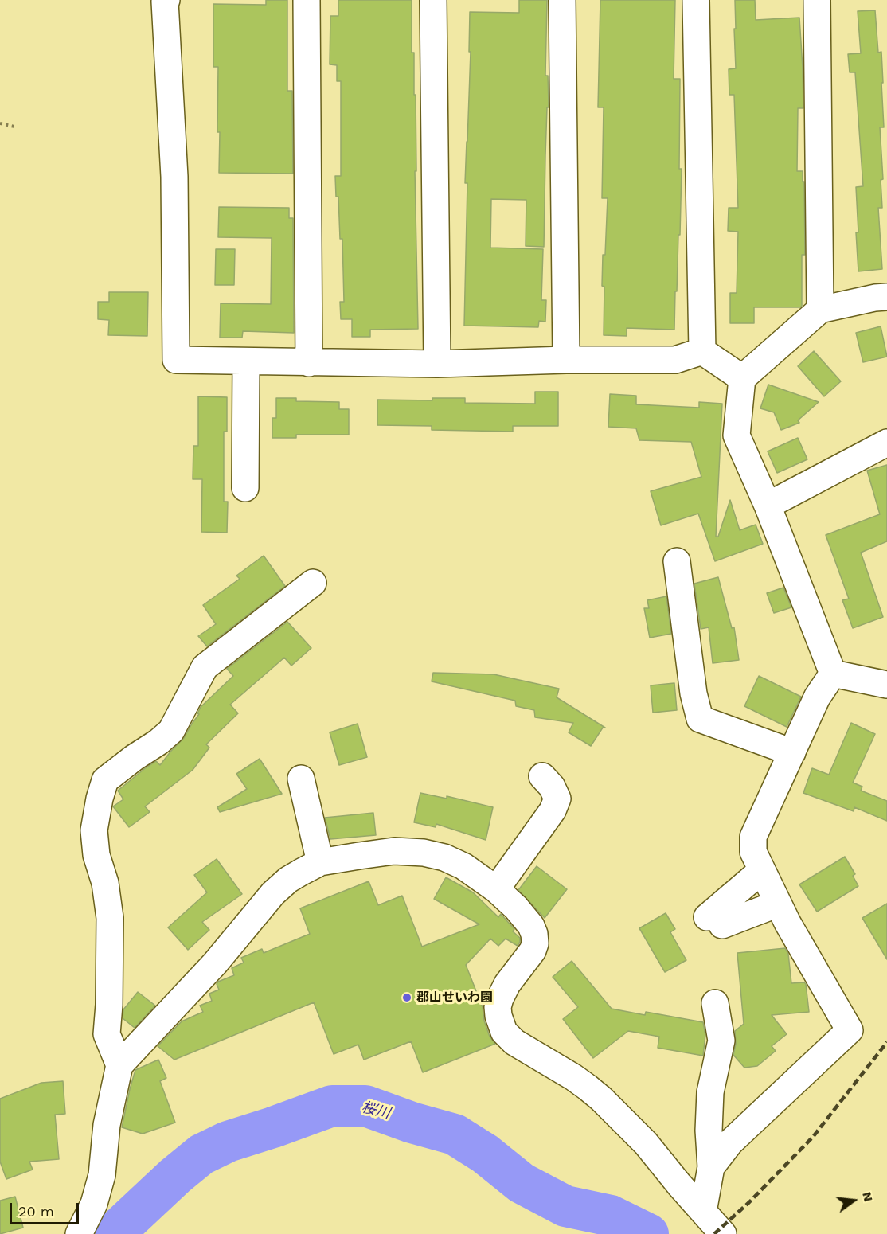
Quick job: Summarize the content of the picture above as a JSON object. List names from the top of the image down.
{
  "water": ["桜川"],
  "places": ["郡山せいわ園"],
  "scale_bar": "20 m",
  "north": "right"
}
